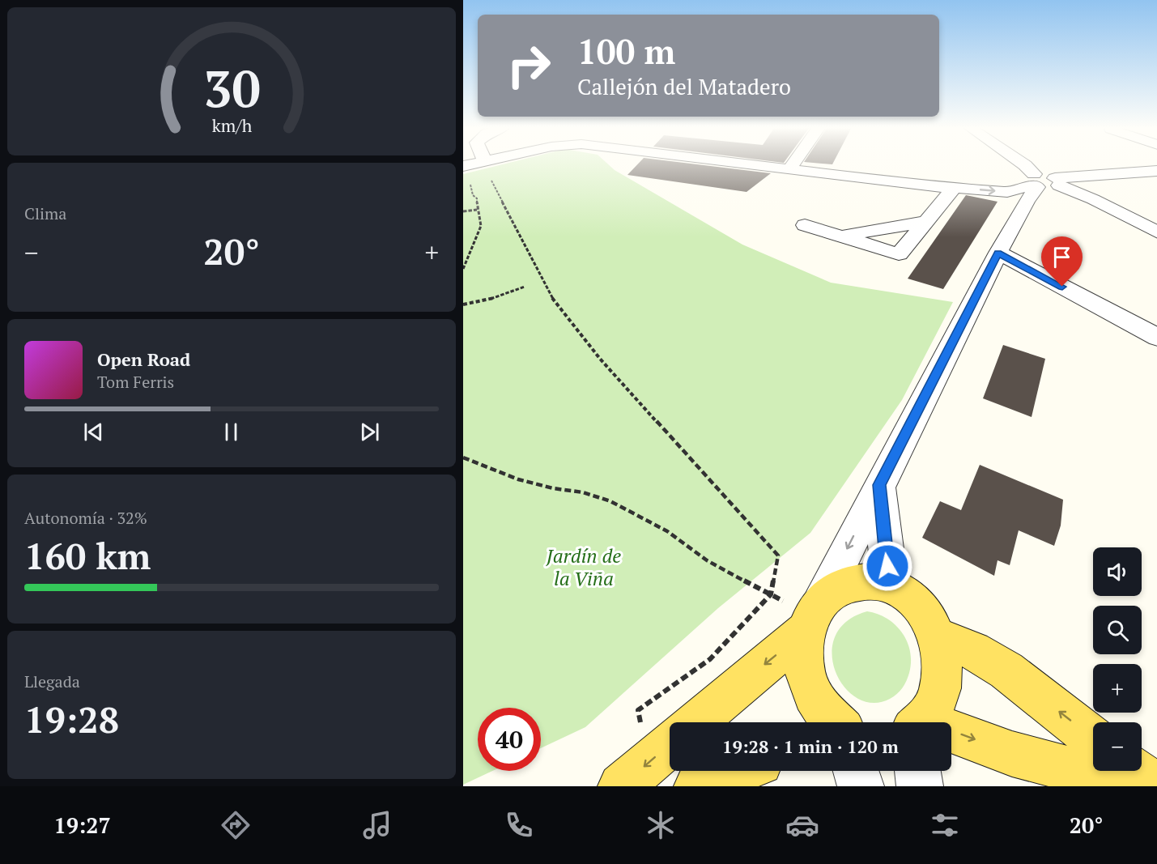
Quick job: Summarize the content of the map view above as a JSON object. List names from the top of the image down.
{
  "parks": ["Jardín de la Viña"],
  "page": {
    "turn": ["100 m", "Callejón del Matadero"],
    "tile": [
      "Clima",
      ["Autonomía · 32%", "160 km"],
      ["Llegada", "19:28"]
    ],
    "heat": ["−", "20°", "+"],
    "song": ["Open Road", "Tom Ferris"],
    "map_buttons": ["+", "−"],
    "limit": "40",
    "trip": "19:28 · 1 min · 120 m",
    "tabs": ["19:27", "20°"],
    "gauge": ["30", "km/h"]
  }
}
